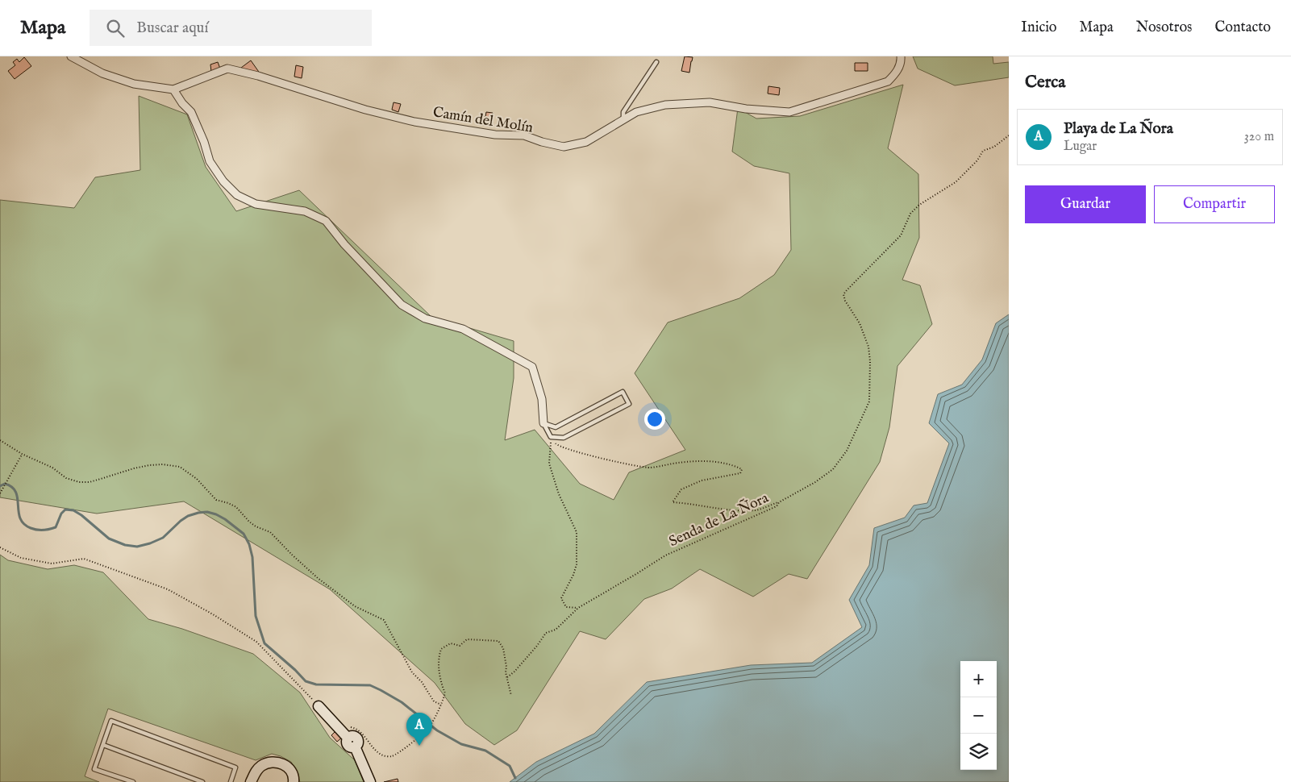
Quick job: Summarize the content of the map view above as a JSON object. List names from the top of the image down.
{
  "streets": {
    "street": ["Camín del Molín"],
    "path": ["Senda de La Ñora"]
  },
  "page": {
    "header": "Mapa",
    "search": "Buscar aquí",
    "nav": [
      "Inicio",
      "Mapa",
      "Nosotros",
      "Contacto"
    ],
    "heading": "Cerca",
    "list": [
      {
        "mark": "A",
        "name": "Playa de La Ñora",
        "note": "Lugar",
        "value": "320 m"
      }
    ],
    "buttons": ["Guardar", "Compartir"],
    "map_buttons": ["+", "−"],
    "pins": "A"
  }
}
